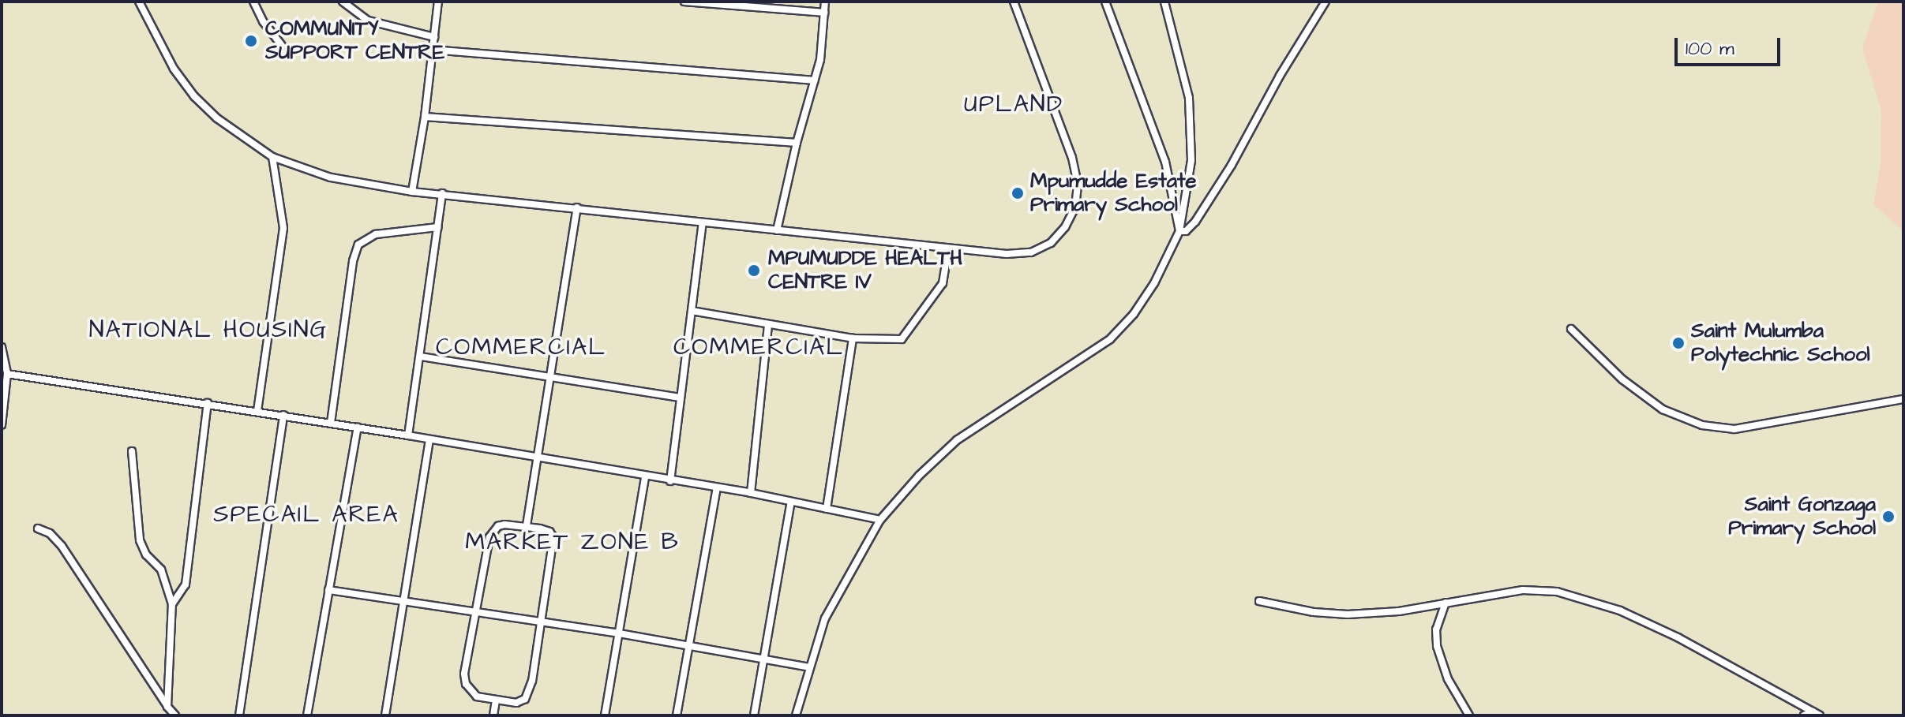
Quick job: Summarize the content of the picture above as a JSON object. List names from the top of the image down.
{
  "districts": [
    "UPLAND",
    "NATIONAL HOUSING",
    "COMMERCIAL",
    "COMMERCIAL",
    "SPECAIL AREA",
    "MARKET ZONE B"
  ],
  "places": [
    "COMMUNITY SUPPORT CENTRE",
    "Mpumudde Estate Primary School",
    "MPUMUDDE HEALTH CENTRE IV",
    "Saint Mulumba Polytechnic School",
    "Saint Gonzaga Primary School"
  ],
  "scale_bar": "100 m"
}
